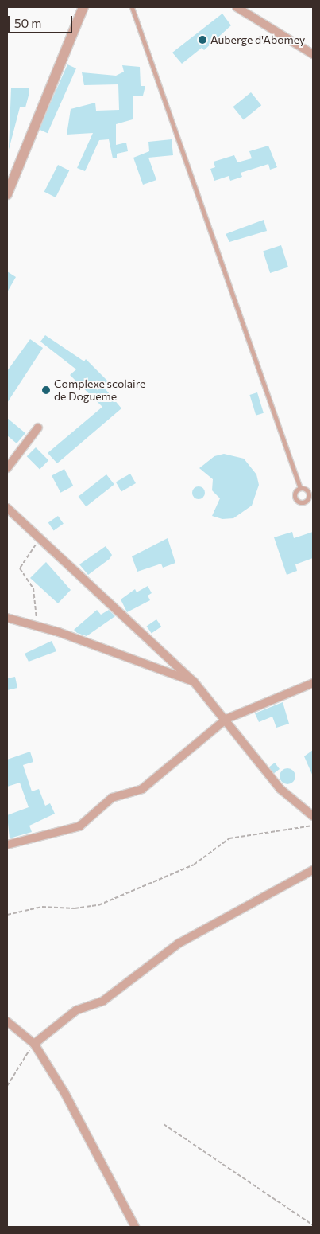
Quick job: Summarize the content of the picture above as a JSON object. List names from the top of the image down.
{
  "places": ["Auberge d'Abomey", "Complexe scolaire de Dogueme"],
  "scale_bar": "50 m"
}
